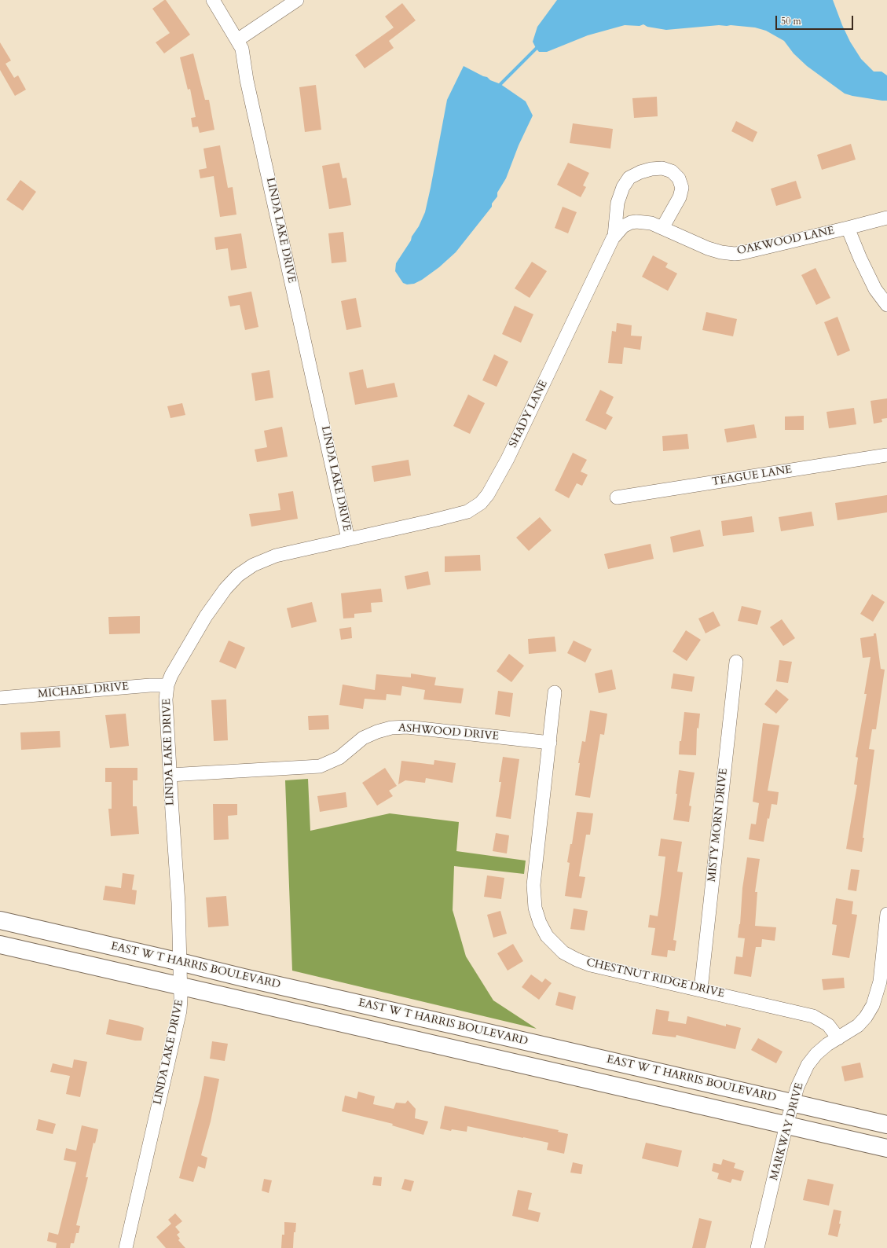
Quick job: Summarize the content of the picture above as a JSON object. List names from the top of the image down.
{
  "streets": {
    "main road": ["EAST W T HARRIS BOULEVARD"],
    "street": [
      "LINDA LAKE DRIVE",
      "OAKWOOD LANE",
      "SHADY LANE",
      "TEAGUE LANE",
      "MICHAEL DRIVE",
      "ASHWOOD DRIVE",
      "MISTY MORN DRIVE",
      "CHESTNUT RIDGE DRIVE",
      "MARKWAY DRIVE"
    ]
  },
  "crossings": [
    ["LINDA LAKE DRIVE", "SHADY LANE"],
    ["LINDA LAKE DRIVE", "MICHAEL DRIVE"],
    ["LINDA LAKE DRIVE", "ASHWOOD DRIVE"],
    ["LINDA LAKE DRIVE", "EAST W T HARRIS BOULEVARD"],
    ["OAKWOOD LANE", "SHADY LANE"],
    ["ASHWOOD DRIVE", "CHESTNUT RIDGE DRIVE"],
    ["MISTY MORN DRIVE", "CHESTNUT RIDGE DRIVE"],
    ["EAST W T HARRIS BOULEVARD", "MARKWAY DRIVE"],
    ["CHESTNUT RIDGE DRIVE", "MARKWAY DRIVE"]
  ],
  "scale_bar": "50 m"
}
